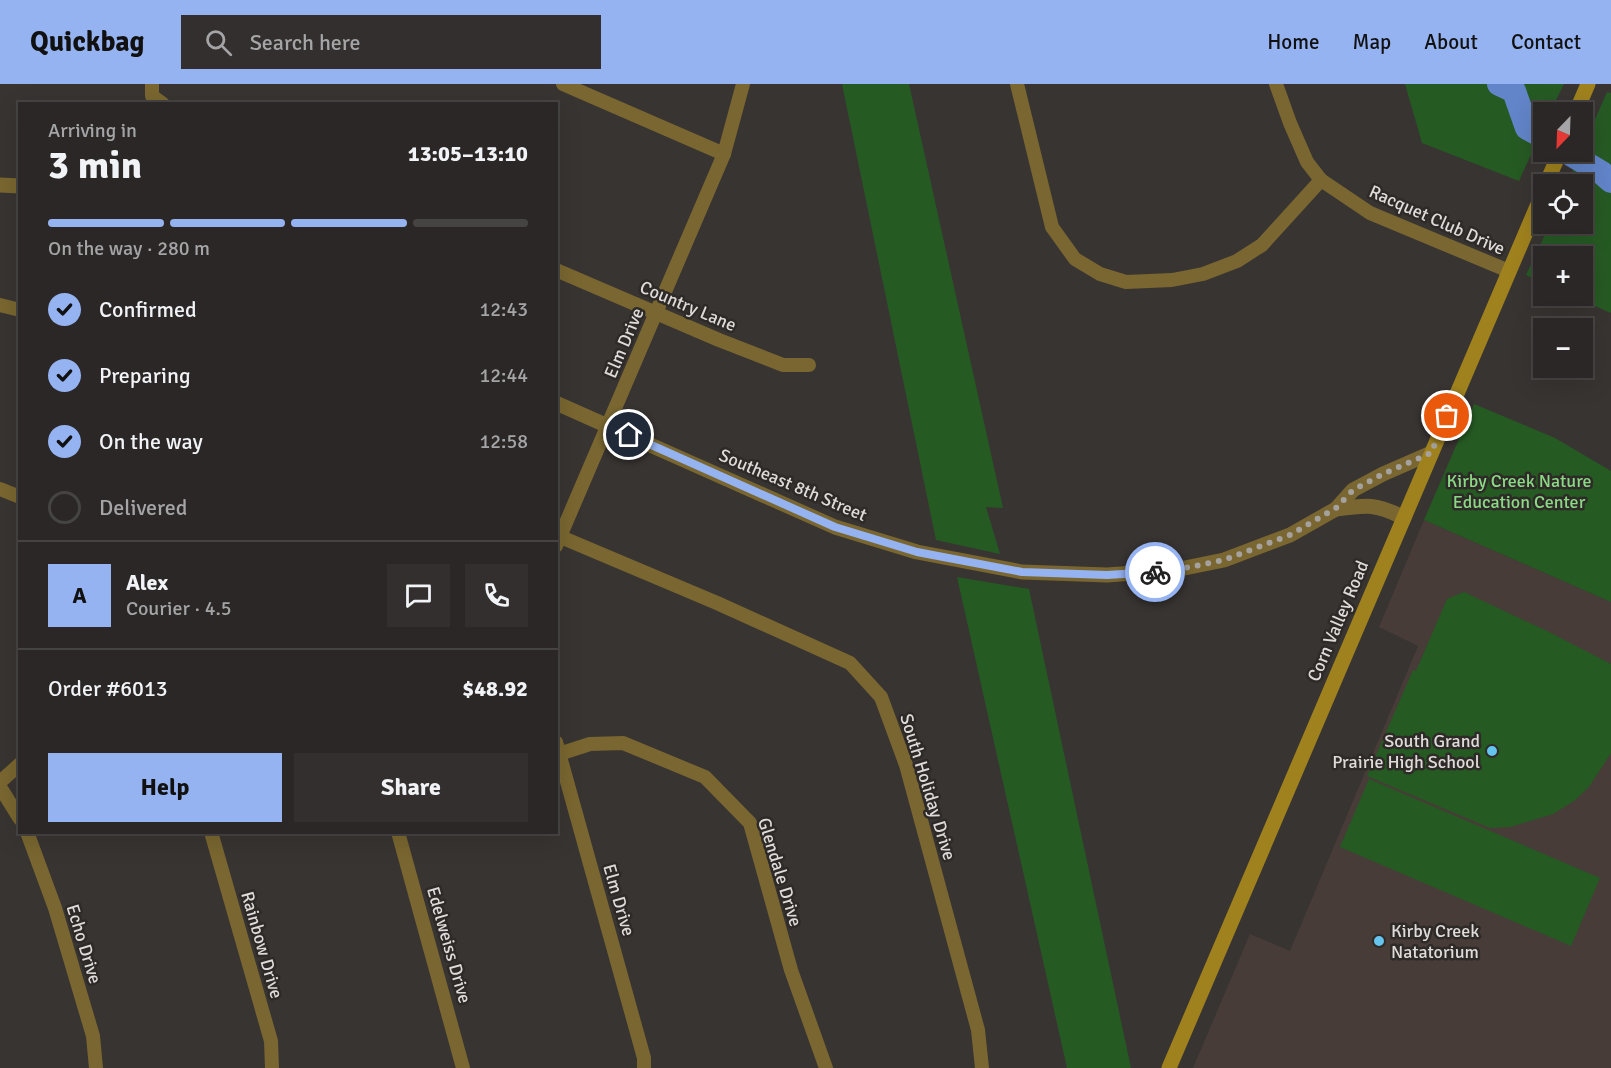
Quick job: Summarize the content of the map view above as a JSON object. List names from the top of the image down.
{
  "streets": {
    "main road": ["Corn Valley Road"],
    "street": [
      "Racquet Club Drive",
      "Country Lane",
      "Elm Drive",
      "Southeast 8th Street",
      "South Holiday Drive",
      "Glendale Drive",
      "Echo Drive",
      "Rainbow Drive",
      "Edelweiss Drive"
    ]
  },
  "crossings": [
    ["Racquet Club Drive", "Corn Valley Road"],
    ["Country Lane", "Elm Drive"],
    ["Elm Drive", "Southeast 8th Street"],
    ["Elm Drive", "South Holiday Drive"],
    ["Elm Drive", "Glendale Drive"],
    ["Southeast 8th Street", "Corn Valley Road"]
  ],
  "parks": ["Kirby Creek Nature Education Center"],
  "places": ["South Grand Prairie High School", "Kirby Creek Natatorium"],
  "north": "bottom left",
  "page": {
    "header": "Quickbag",
    "search": "Search here",
    "nav": [
      "Home",
      "Map",
      "About",
      "Contact"
    ],
    "map_buttons": ["+", "−"],
    "heading": ["3 min", "Arriving in", "13:05–13:10"],
    "panel": [
      "Alex",
      "Courier · 4.5",
      "Order #6013",
      "$48.92"
    ],
    "bar": "On the way · 280 m",
    "list": [
      ["Confirmed", "12:43"],
      ["Preparing", "12:44"],
      ["On the way", "12:58"],
      "Delivered"
    ],
    "round": "A",
    "buttons": ["Help", "Share"]
  }
}
